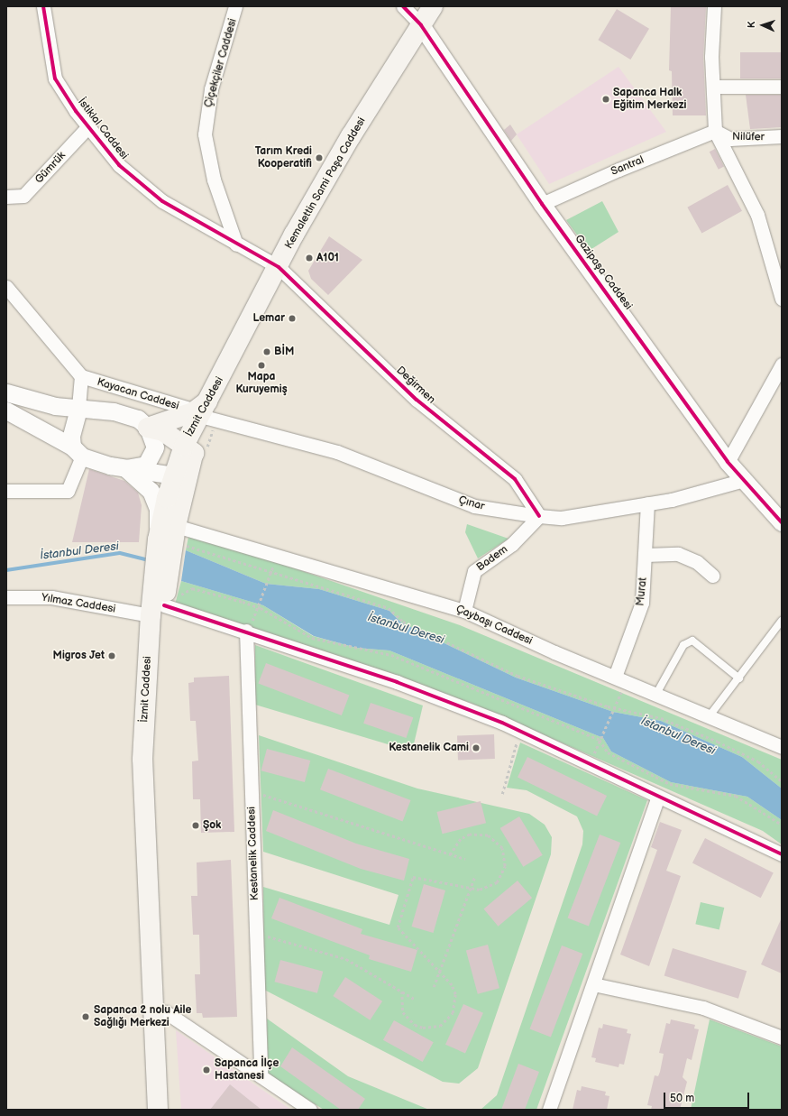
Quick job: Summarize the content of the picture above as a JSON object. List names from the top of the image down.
{
  "streets": {
    "main road": ["Kemalettin Sami Paşa Caddesi", "İzmit Caddesi"],
    "street": [
      "Çiçekçiler Caddesi",
      "İstiklal Caddesi",
      "Nilüfer",
      "Santral",
      "Gümrük",
      "Gazipaşa Caddesi",
      "Değirmen",
      "Kayacan Caddesi",
      "Çınar",
      "Badem",
      "Murat",
      "Yılmaz Caddesi",
      "Çaybaşı Caddesi",
      "Kestanelik Caddesi"
    ]
  },
  "crossings": [
    ["Çiçekçiler Caddesi", "İstiklal Caddesi"],
    ["İstiklal Caddesi", "Gümrük"],
    ["İstiklal Caddesi", "Kemalettin Sami Paşa Caddesi"],
    ["İstiklal Caddesi", "Değirmen"],
    ["Nilüfer", "Santral"],
    ["Santral", "Gazipaşa Caddesi"],
    ["Kemalettin Sami Paşa Caddesi", "Gazipaşa Caddesi"],
    ["Kemalettin Sami Paşa Caddesi", "Değirmen"],
    ["Kemalettin Sami Paşa Caddesi", "İzmit Caddesi"],
    ["Gazipaşa Caddesi", "Çınar"],
    ["Değirmen", "Çınar"],
    ["Değirmen", "Badem"],
    ["Kayacan Caddesi", "İzmit Caddesi"],
    ["Kayacan Caddesi", "Çınar"],
    ["İzmit Caddesi", "Çınar"],
    ["İzmit Caddesi", "Yılmaz Caddesi"],
    ["İzmit Caddesi", "Çaybaşı Caddesi"],
    ["Çınar", "Badem"],
    ["Çınar", "Murat"],
    ["Badem", "Çaybaşı Caddesi"],
    ["Murat", "Çaybaşı Caddesi"],
    ["Yılmaz Caddesi", "Kestanelik Caddesi"]
  ],
  "water": ["İstanbul Deresi"],
  "places": [
    "Sapanca Halk Eğitim Merkezi",
    "Tarım Kredi Kooperatifi",
    "A101",
    "Lemar",
    "BİM",
    "Mapa Kuruyemiş",
    "Migros Jet",
    "Kestanelik Cami",
    "Şok",
    "Sapanca 2 nolu Aile Sağlığı Merkezi",
    "Sapanca İlçe Hastanesi"
  ],
  "scale_bar": "50 m",
  "north": "left"
}
